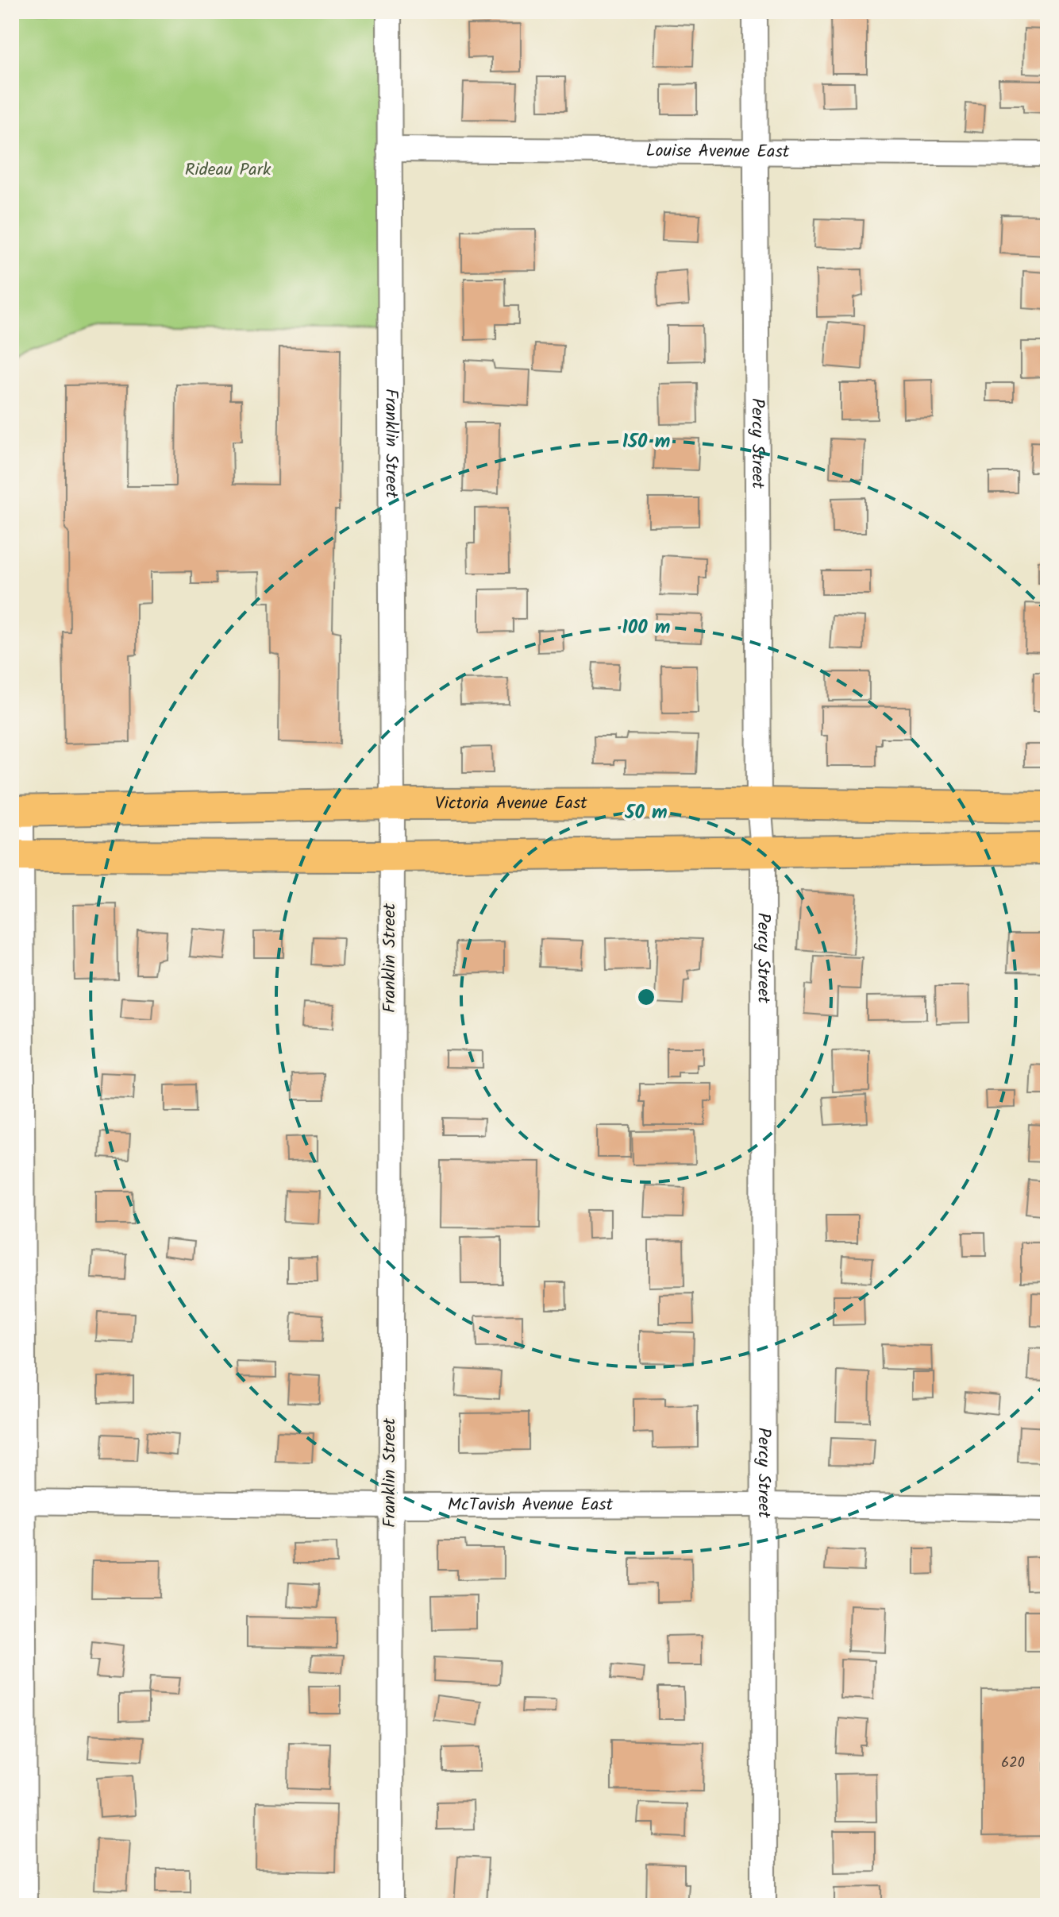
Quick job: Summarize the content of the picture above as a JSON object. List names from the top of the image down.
{
  "streets": {
    "main road": ["Victoria Avenue East"],
    "street": [
      "Louise Avenue East",
      "Franklin Street",
      "Percy Street",
      "McTavish Avenue East"
    ]
  },
  "crossings": [
    ["Louise Avenue East", "Franklin Street"],
    ["Louise Avenue East", "Percy Street"],
    ["Franklin Street", "Victoria Avenue East"],
    ["Franklin Street", "McTavish Avenue East"],
    ["Percy Street", "Victoria Avenue East"],
    ["Percy Street", "McTavish Avenue East"]
  ],
  "parks": ["Rideau Park"],
  "house_numbers": ["620"],
  "rings": ["150 m", "100 m", "50 m"]
}
